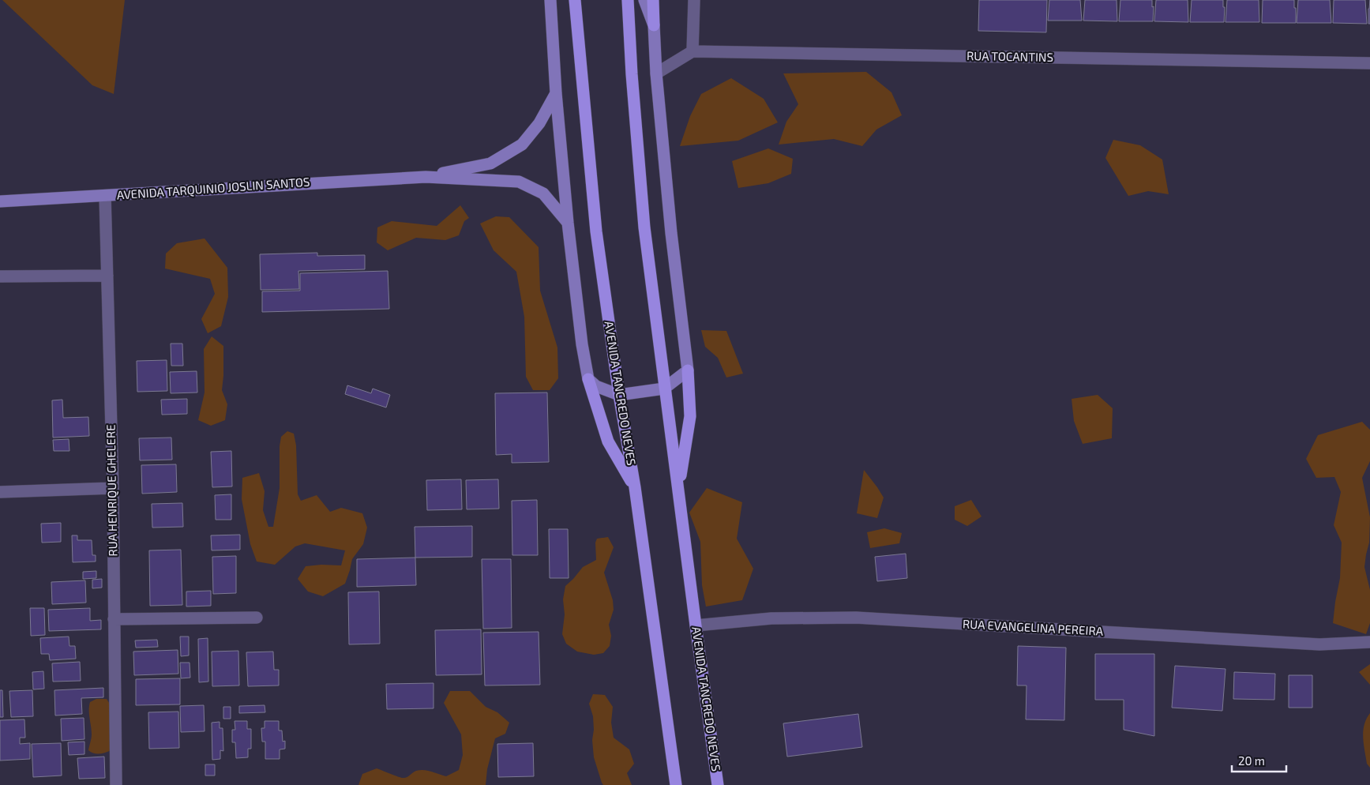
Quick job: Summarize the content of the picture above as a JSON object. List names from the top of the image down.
{
  "streets": {
    "main road": ["AVENIDA TARQUINIO JOSLIN SANTOS", "AVENIDA TANCREDO NEVES"],
    "street": ["RUA TOCANTINS", "RUA HENRIQUE GHELERE", "RUA EVANGELINA PEREIRA"]
  },
  "crossings": [
    ["AVENIDA TARQUINIO JOSLIN SANTOS", "RUA HENRIQUE GHELERE"],
    ["AVENIDA TANCREDO NEVES", "RUA EVANGELINA PEREIRA"]
  ],
  "scale_bar": "20 m"
}
